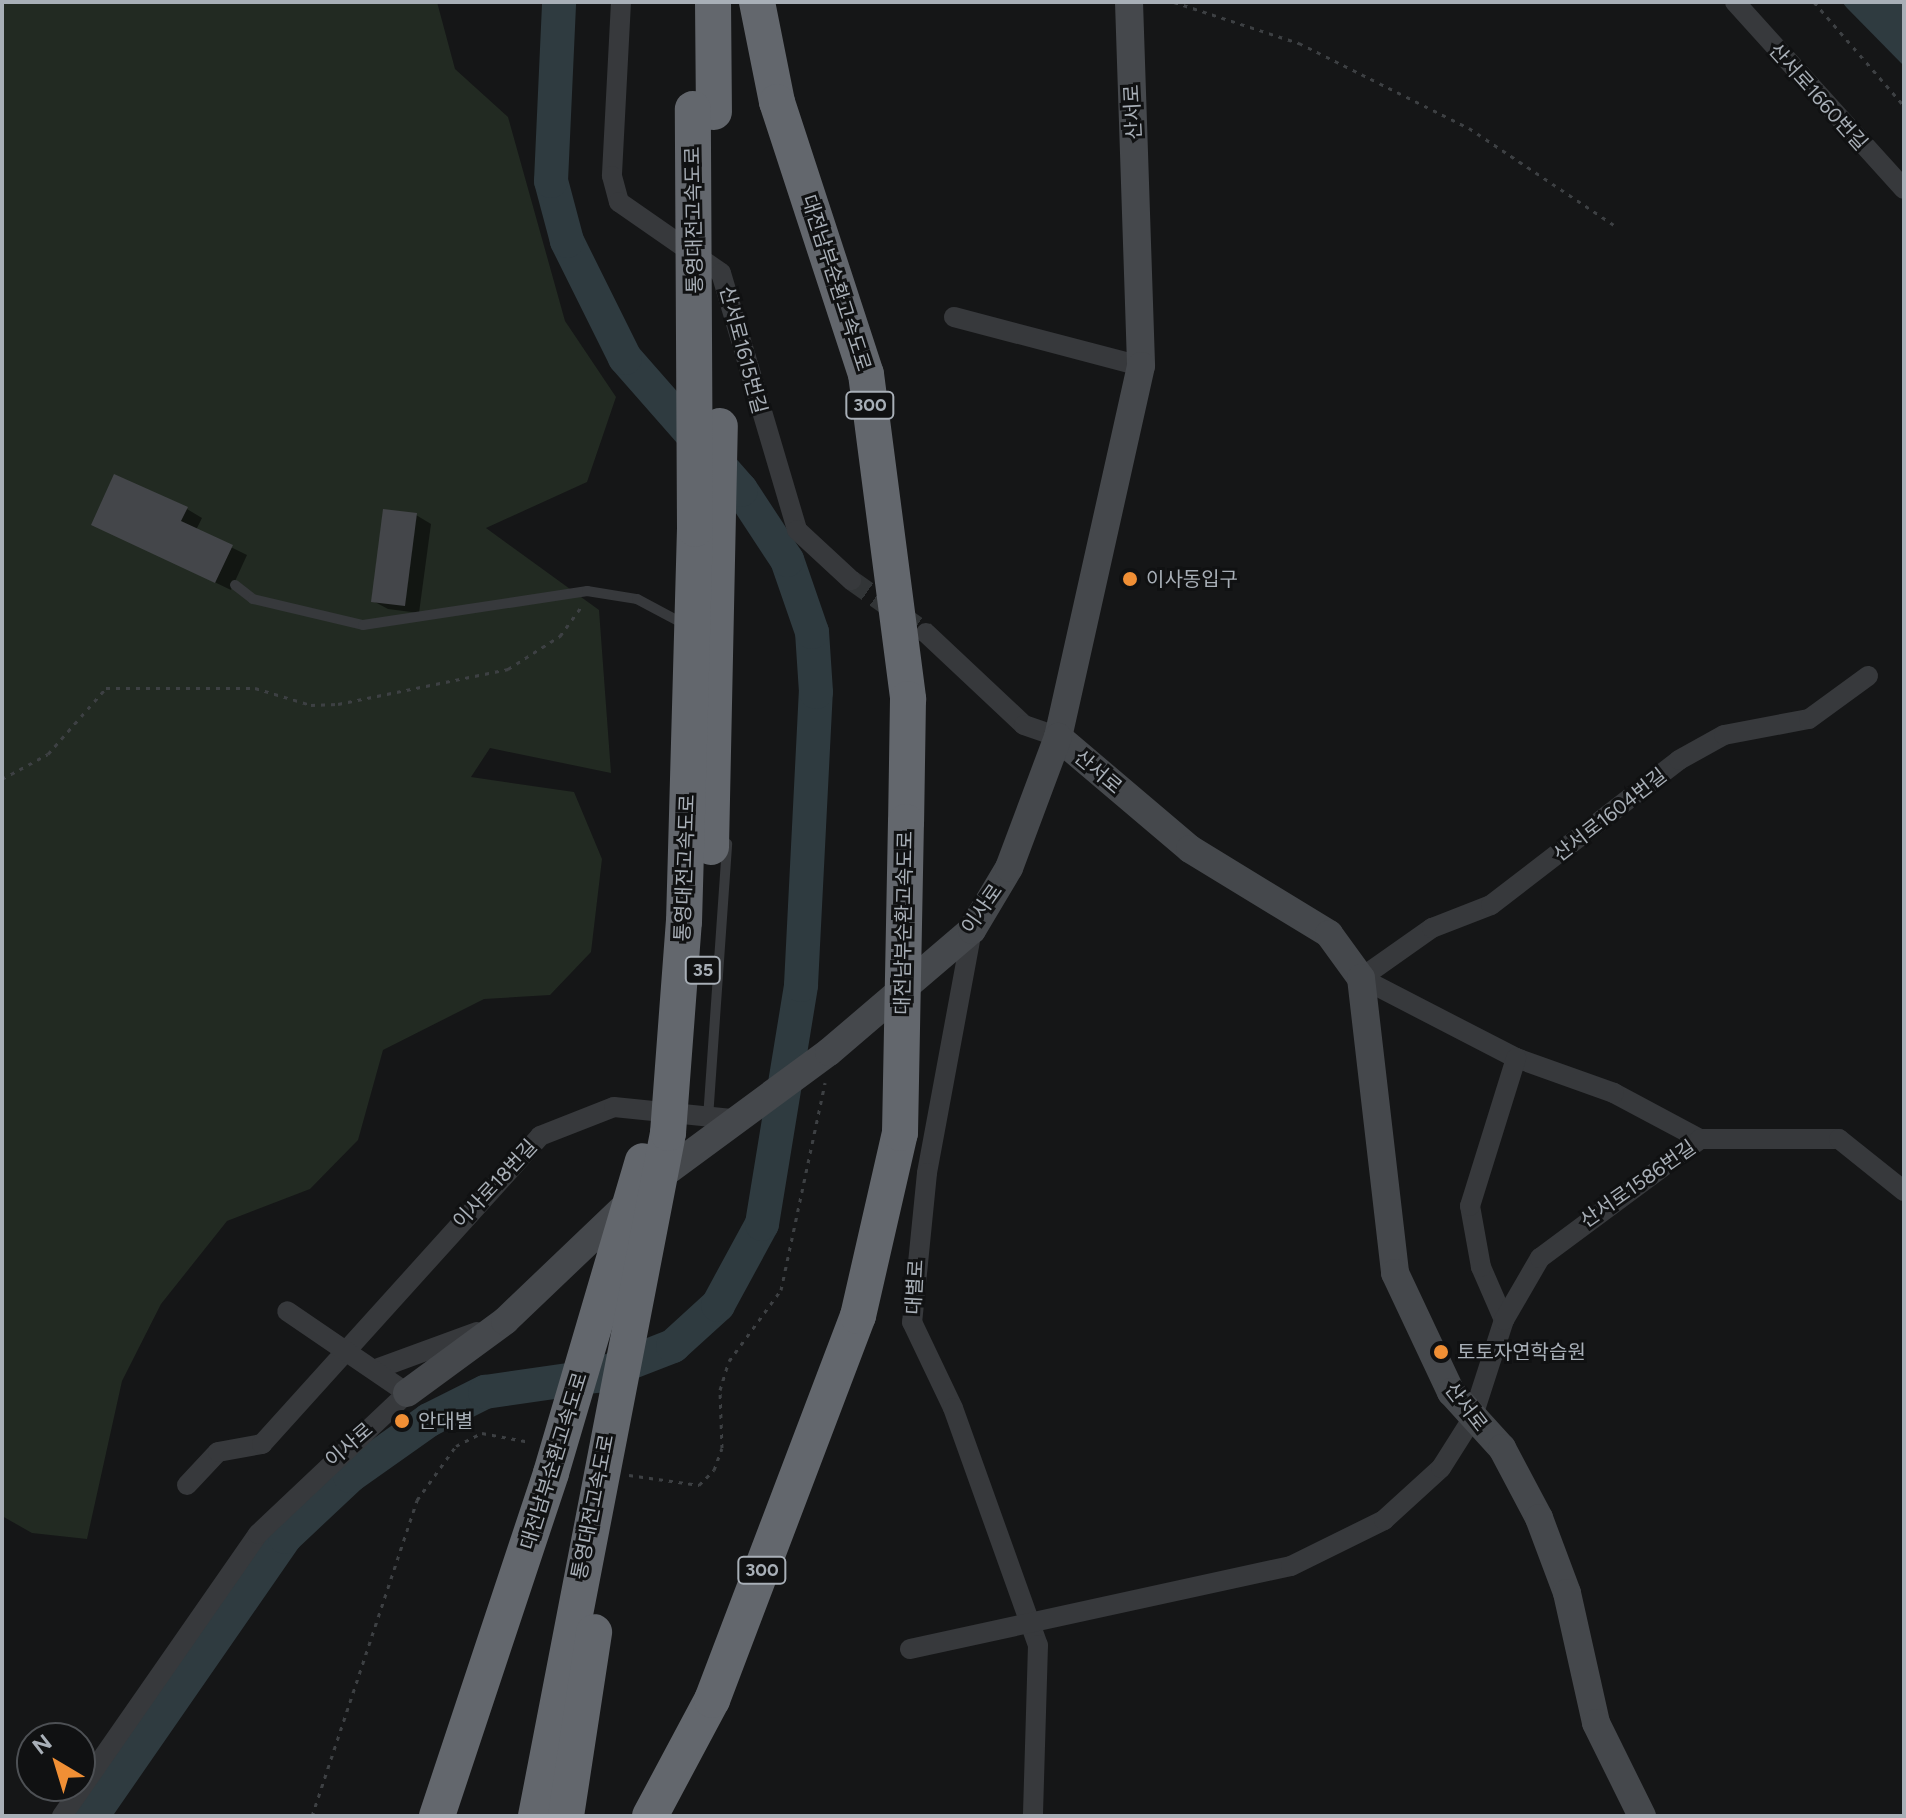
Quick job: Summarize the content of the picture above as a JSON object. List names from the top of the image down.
{
  "streets": {
    "highway": [
      "통영대전고속도로",
      "대전남부순환고속도로",
      "300",
      "35"
    ],
    "street": [
      "산서로1660번길",
      "산서로",
      "산서로1615번길",
      "산서로1604번길",
      "이사로",
      "이사로18번길",
      "산서로1586번길",
      "대별로"
    ]
  },
  "crossings": [
    ["산서로", "산서로1604번길"],
    ["산서로", "이사로"],
    ["산서로", "산서로1586번길"],
    ["통영대전고속도로", "대전남부순환고속도로"],
    ["이사로", "이사로18번길"],
    ["이사로", "대별로"]
  ],
  "places": ["이사동입구", "토토자연학습원", "안대별"],
  "north": "top left"
}
